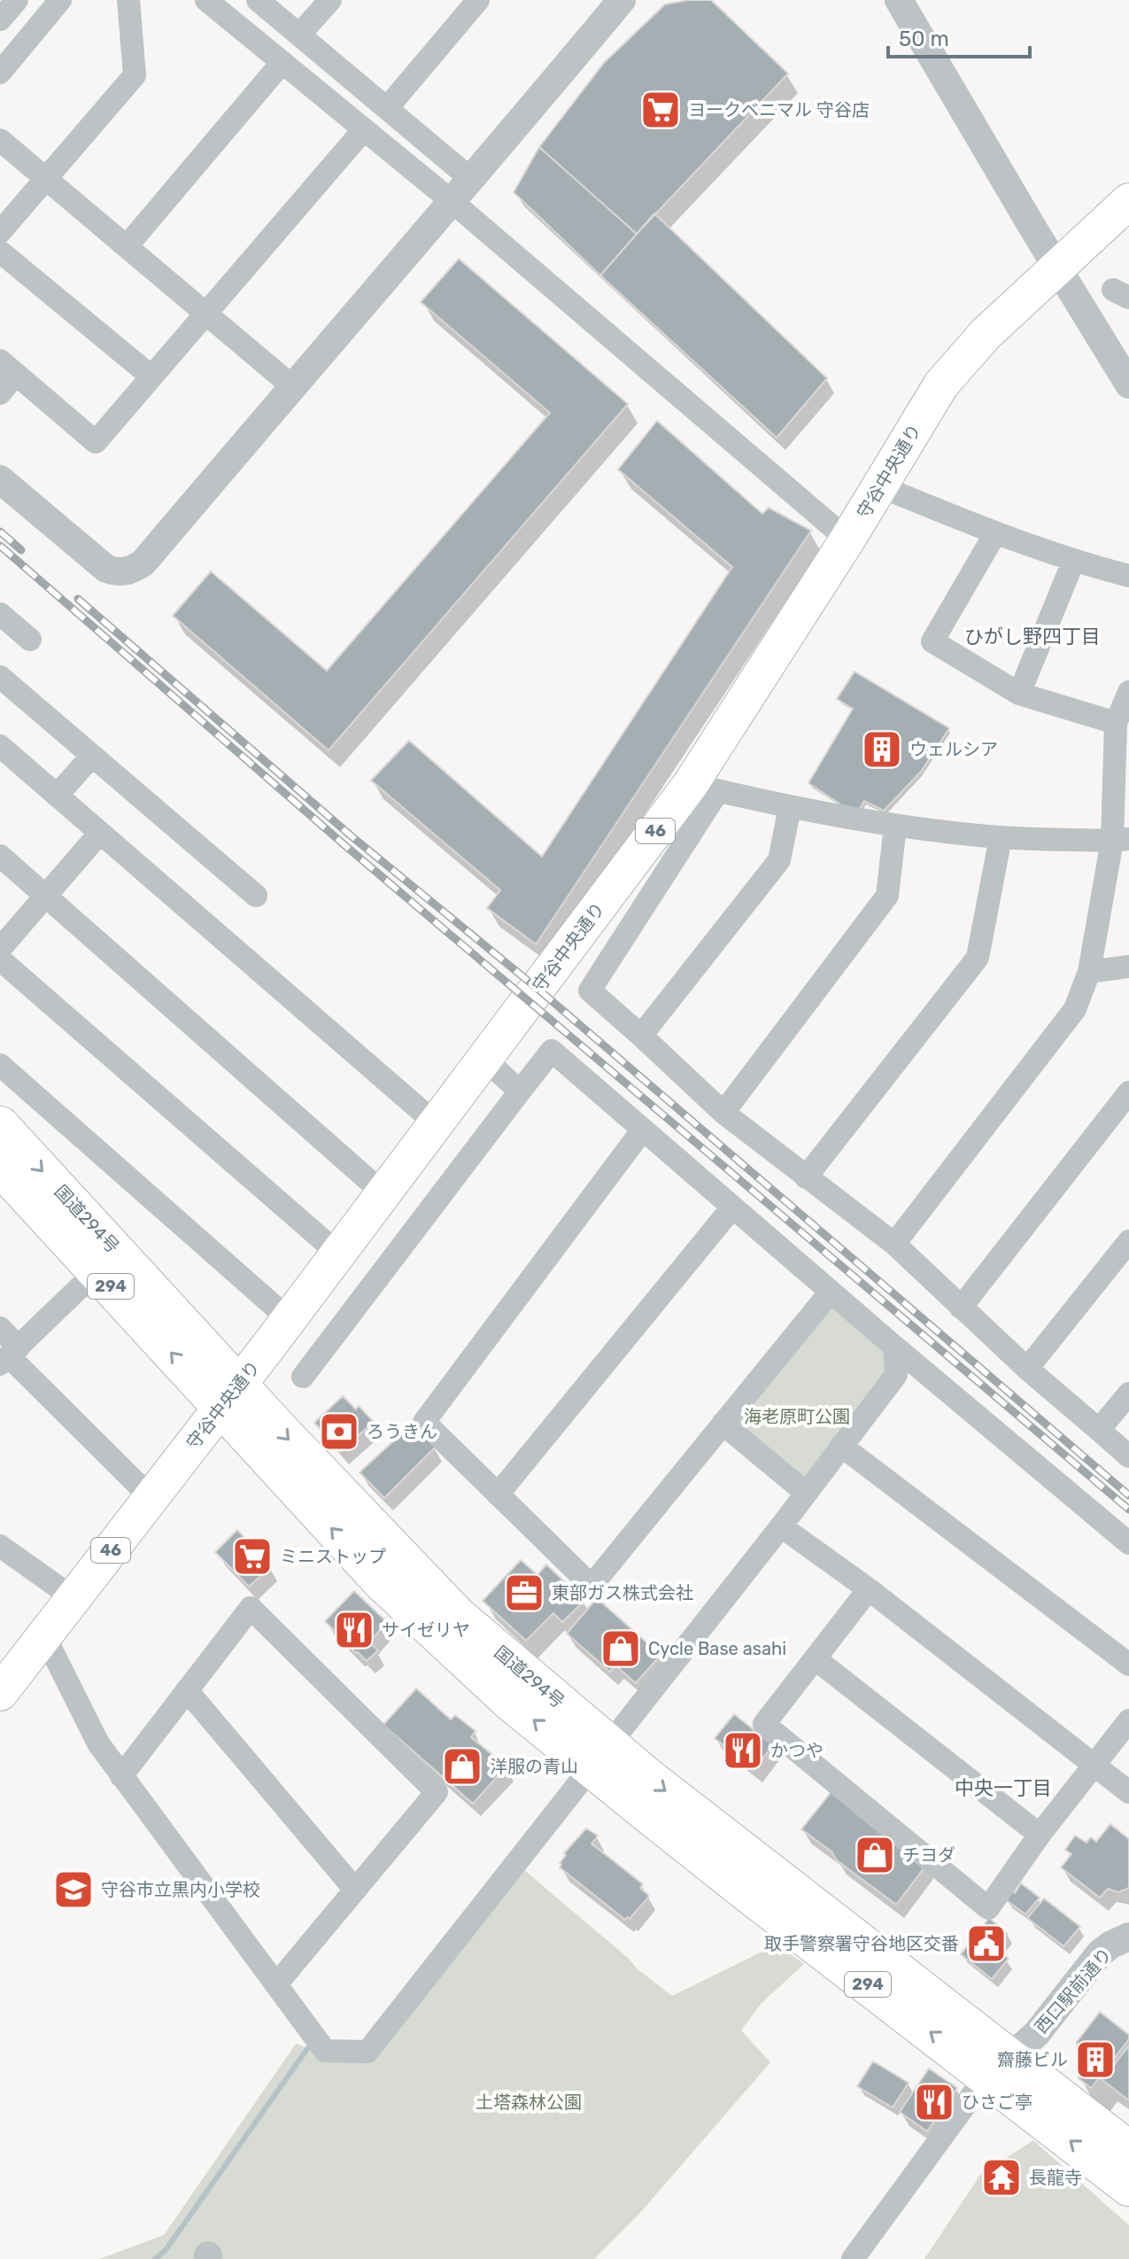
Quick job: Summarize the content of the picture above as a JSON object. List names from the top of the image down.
{
  "streets": {
    "highway": ["国道294号", "294"],
    "main road": ["守谷中央通り", "46"],
    "street": ["西口駅前通り"]
  },
  "crossings": [
    ["守谷中央通り", "国道294号"],
    ["国道294号", "西口駅前通り"]
  ],
  "districts": ["ひがし野四丁目", "中央一丁目"],
  "parks": ["海老原町公園", "土塔森林公園"],
  "places": {
    "supermarket": ["ヨークベニマル 守谷店", "ミニストップ"],
    "building": ["ウェルシア", "齋藤ビル"],
    "bank": ["ろうきん"],
    "office": ["東部ガス株式会社"],
    "restaurant": ["サイゼリヤ", "かつや", "ひさご亭"],
    "shop": ["Cycle Base asahi", "洋服の青山", "チヨダ"],
    "school or university": ["守谷市立黒内小学校"],
    "public building": ["取手警察署守谷地区交番"],
    "temple": ["長龍寺"]
  },
  "scale_bar": "50 m"
}
